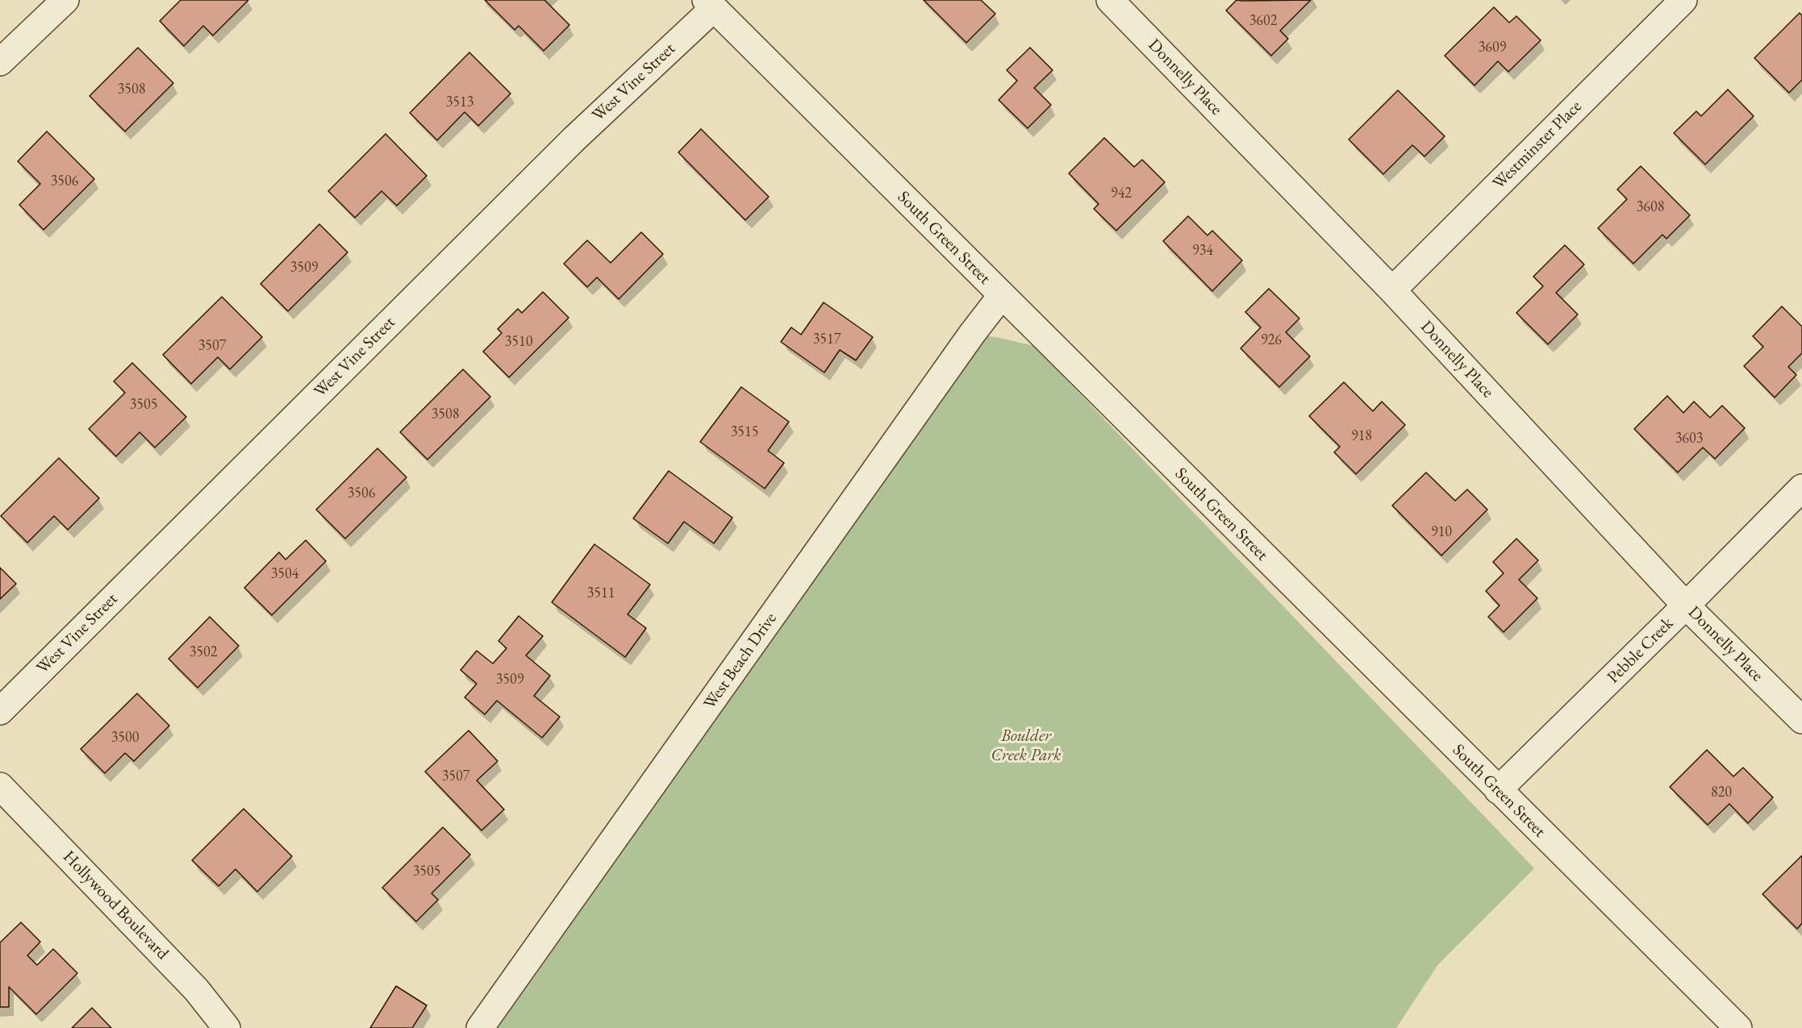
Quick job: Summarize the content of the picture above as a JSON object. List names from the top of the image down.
{
  "streets": {
    "street": [
      "Donnelly Place",
      "West Vine Street",
      "Westminster Place",
      "South Green Street",
      "Pebble Creek",
      "West Beach Drive",
      "Hollywood Boulevard"
    ]
  },
  "crossings": [
    ["Donnelly Place", "Westminster Place"],
    ["Donnelly Place", "Pebble Creek"],
    ["West Vine Street", "South Green Street"],
    ["South Green Street", "Pebble Creek"],
    ["South Green Street", "West Beach Drive"]
  ],
  "parks": ["Boulder Creek Park"],
  "house_numbers": [
    "3602",
    "3609",
    "3508",
    "3513",
    "3506",
    "942",
    "3608",
    "934",
    "3509",
    "3517",
    "926",
    "3510",
    "3507",
    "3505",
    "3508",
    "3515",
    "918",
    "3603",
    "3506",
    "910",
    "3504",
    "3511",
    "3502",
    "3509",
    "3500",
    "3507",
    "820",
    "3505"
  ]
}
